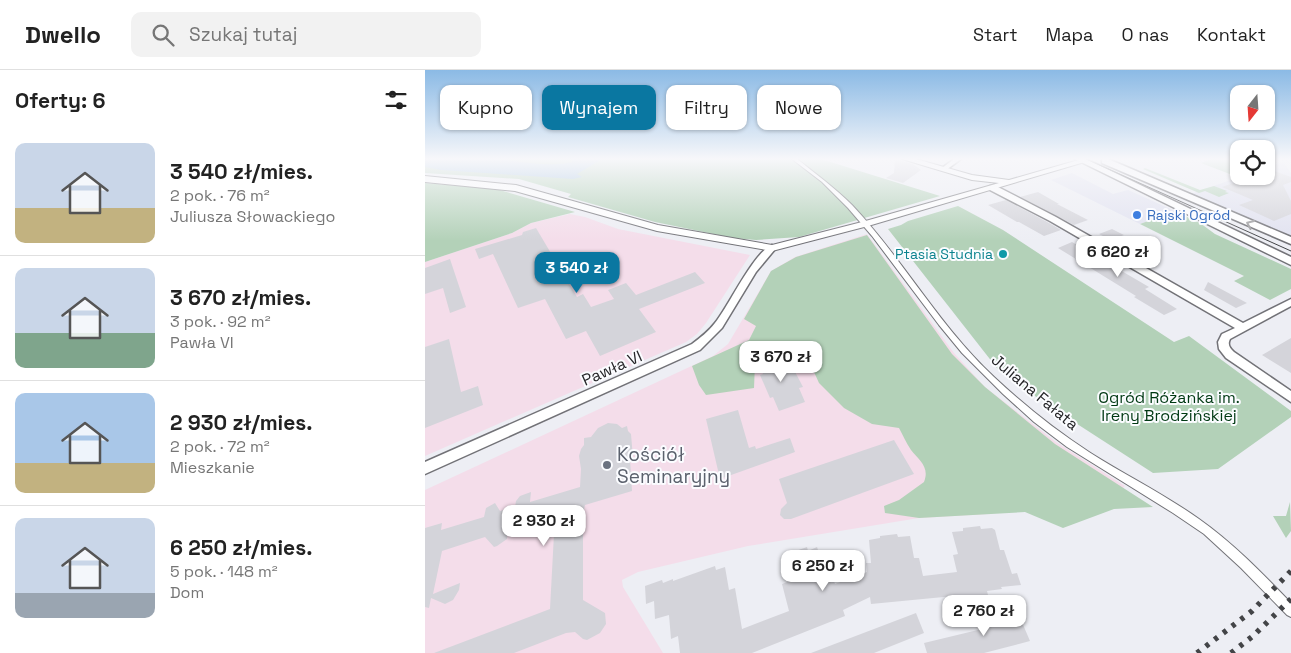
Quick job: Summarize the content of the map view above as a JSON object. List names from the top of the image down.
{
  "streets": {
    "street": ["Pawła VI", "Juliana Fałata"]
  },
  "parks": ["Ogród Różanka im. Ireny Brodzińskiej"],
  "places": ["Rajski Ogród", "Ptasia Studnia", "Kościół Seminaryjny"],
  "north": "bottom",
  "page": {
    "header": "Dwello",
    "search": "Szukaj tutaj",
    "nav": [
      "Start",
      "Mapa",
      "O nas",
      "Kontakt"
    ],
    "heading": "Oferty: 6",
    "chip": [
      "Kupno",
      "Wynajem",
      "Filtry",
      "Nowe"
    ],
    "list": [
      {
        "name": "3 540 zł/mies.",
        "note": "2 pok. · 76 m² · Juliusza Słowackiego"
      },
      {
        "name": "3 670 zł/mies.",
        "note": "3 pok. · 92 m² · Pawła VI"
      },
      {
        "name": "2 930 zł/mies.",
        "note": "2 pok. · 72 m² · Mieszkanie"
      },
      {
        "name": "6 250 zł/mies.",
        "note": "5 pok. · 148 m² · Dom"
      }
    ],
    "price": [
      "6 620 zł",
      "3 540 zł",
      "3 670 zł",
      "2 930 zł",
      "6 250 zł",
      "2 760 zł"
    ]
  }
}
